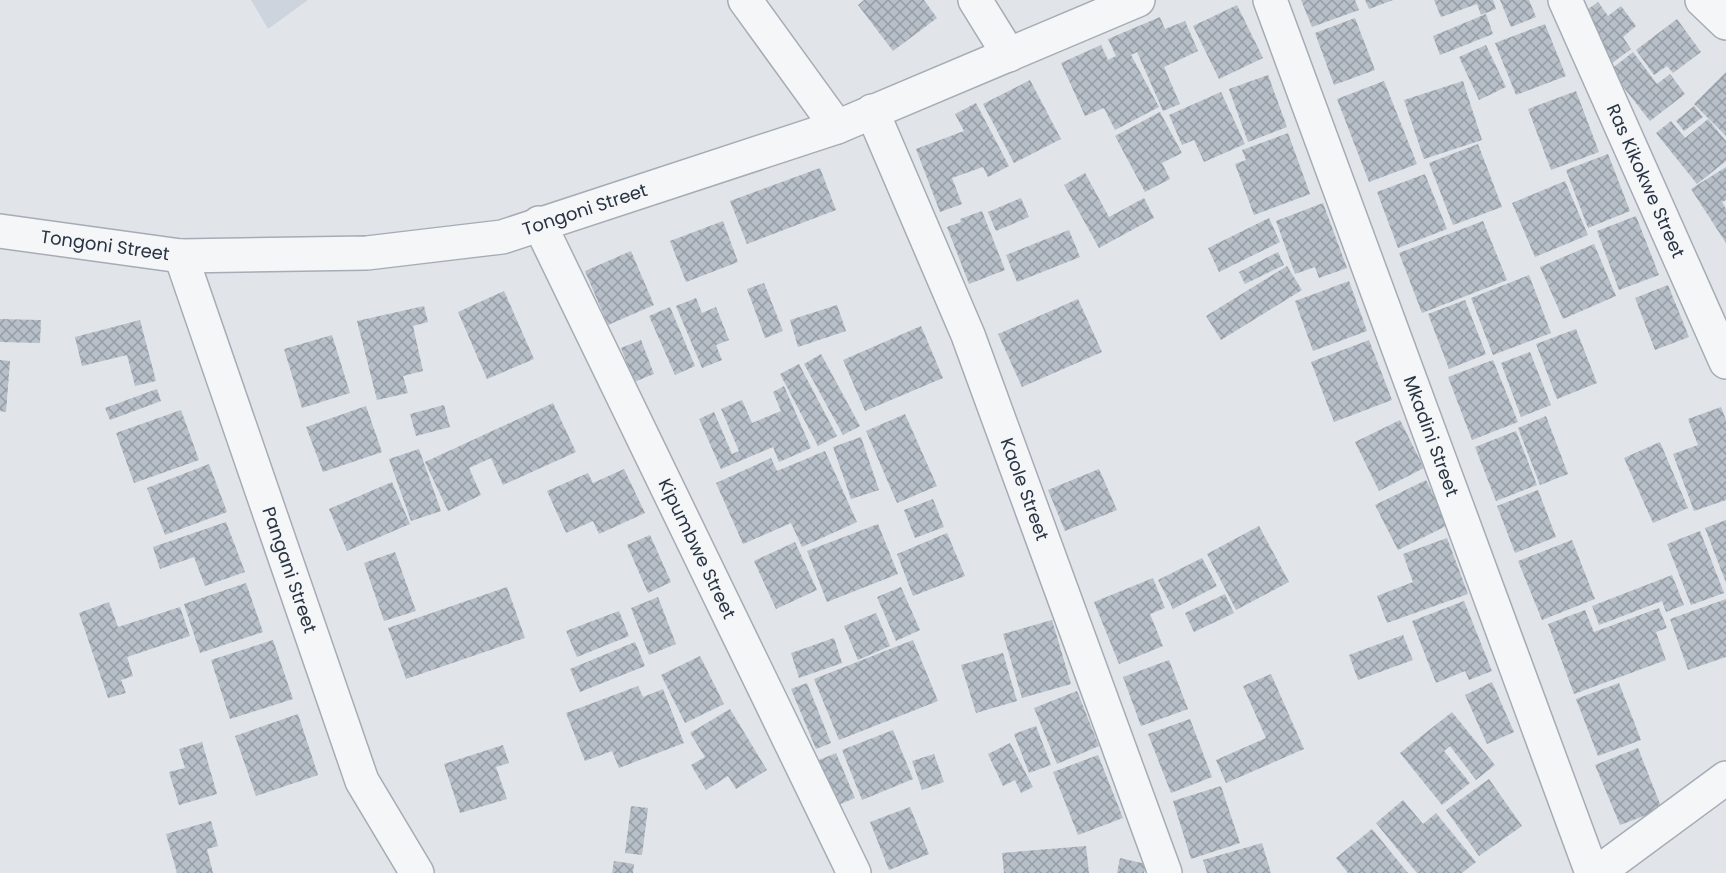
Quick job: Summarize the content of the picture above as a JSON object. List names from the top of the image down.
{
  "streets": {
    "street": [
      "Ras Kikokwe Street",
      "Tongoni Street",
      "Mkadini Street",
      "Kaole Street",
      "Kipumbwe Street",
      "Pangani Street"
    ]
  },
  "crossings": [
    ["Tongoni Street", "Kaole Street"],
    ["Tongoni Street", "Kipumbwe Street"],
    ["Tongoni Street", "Pangani Street"]
  ]
}
